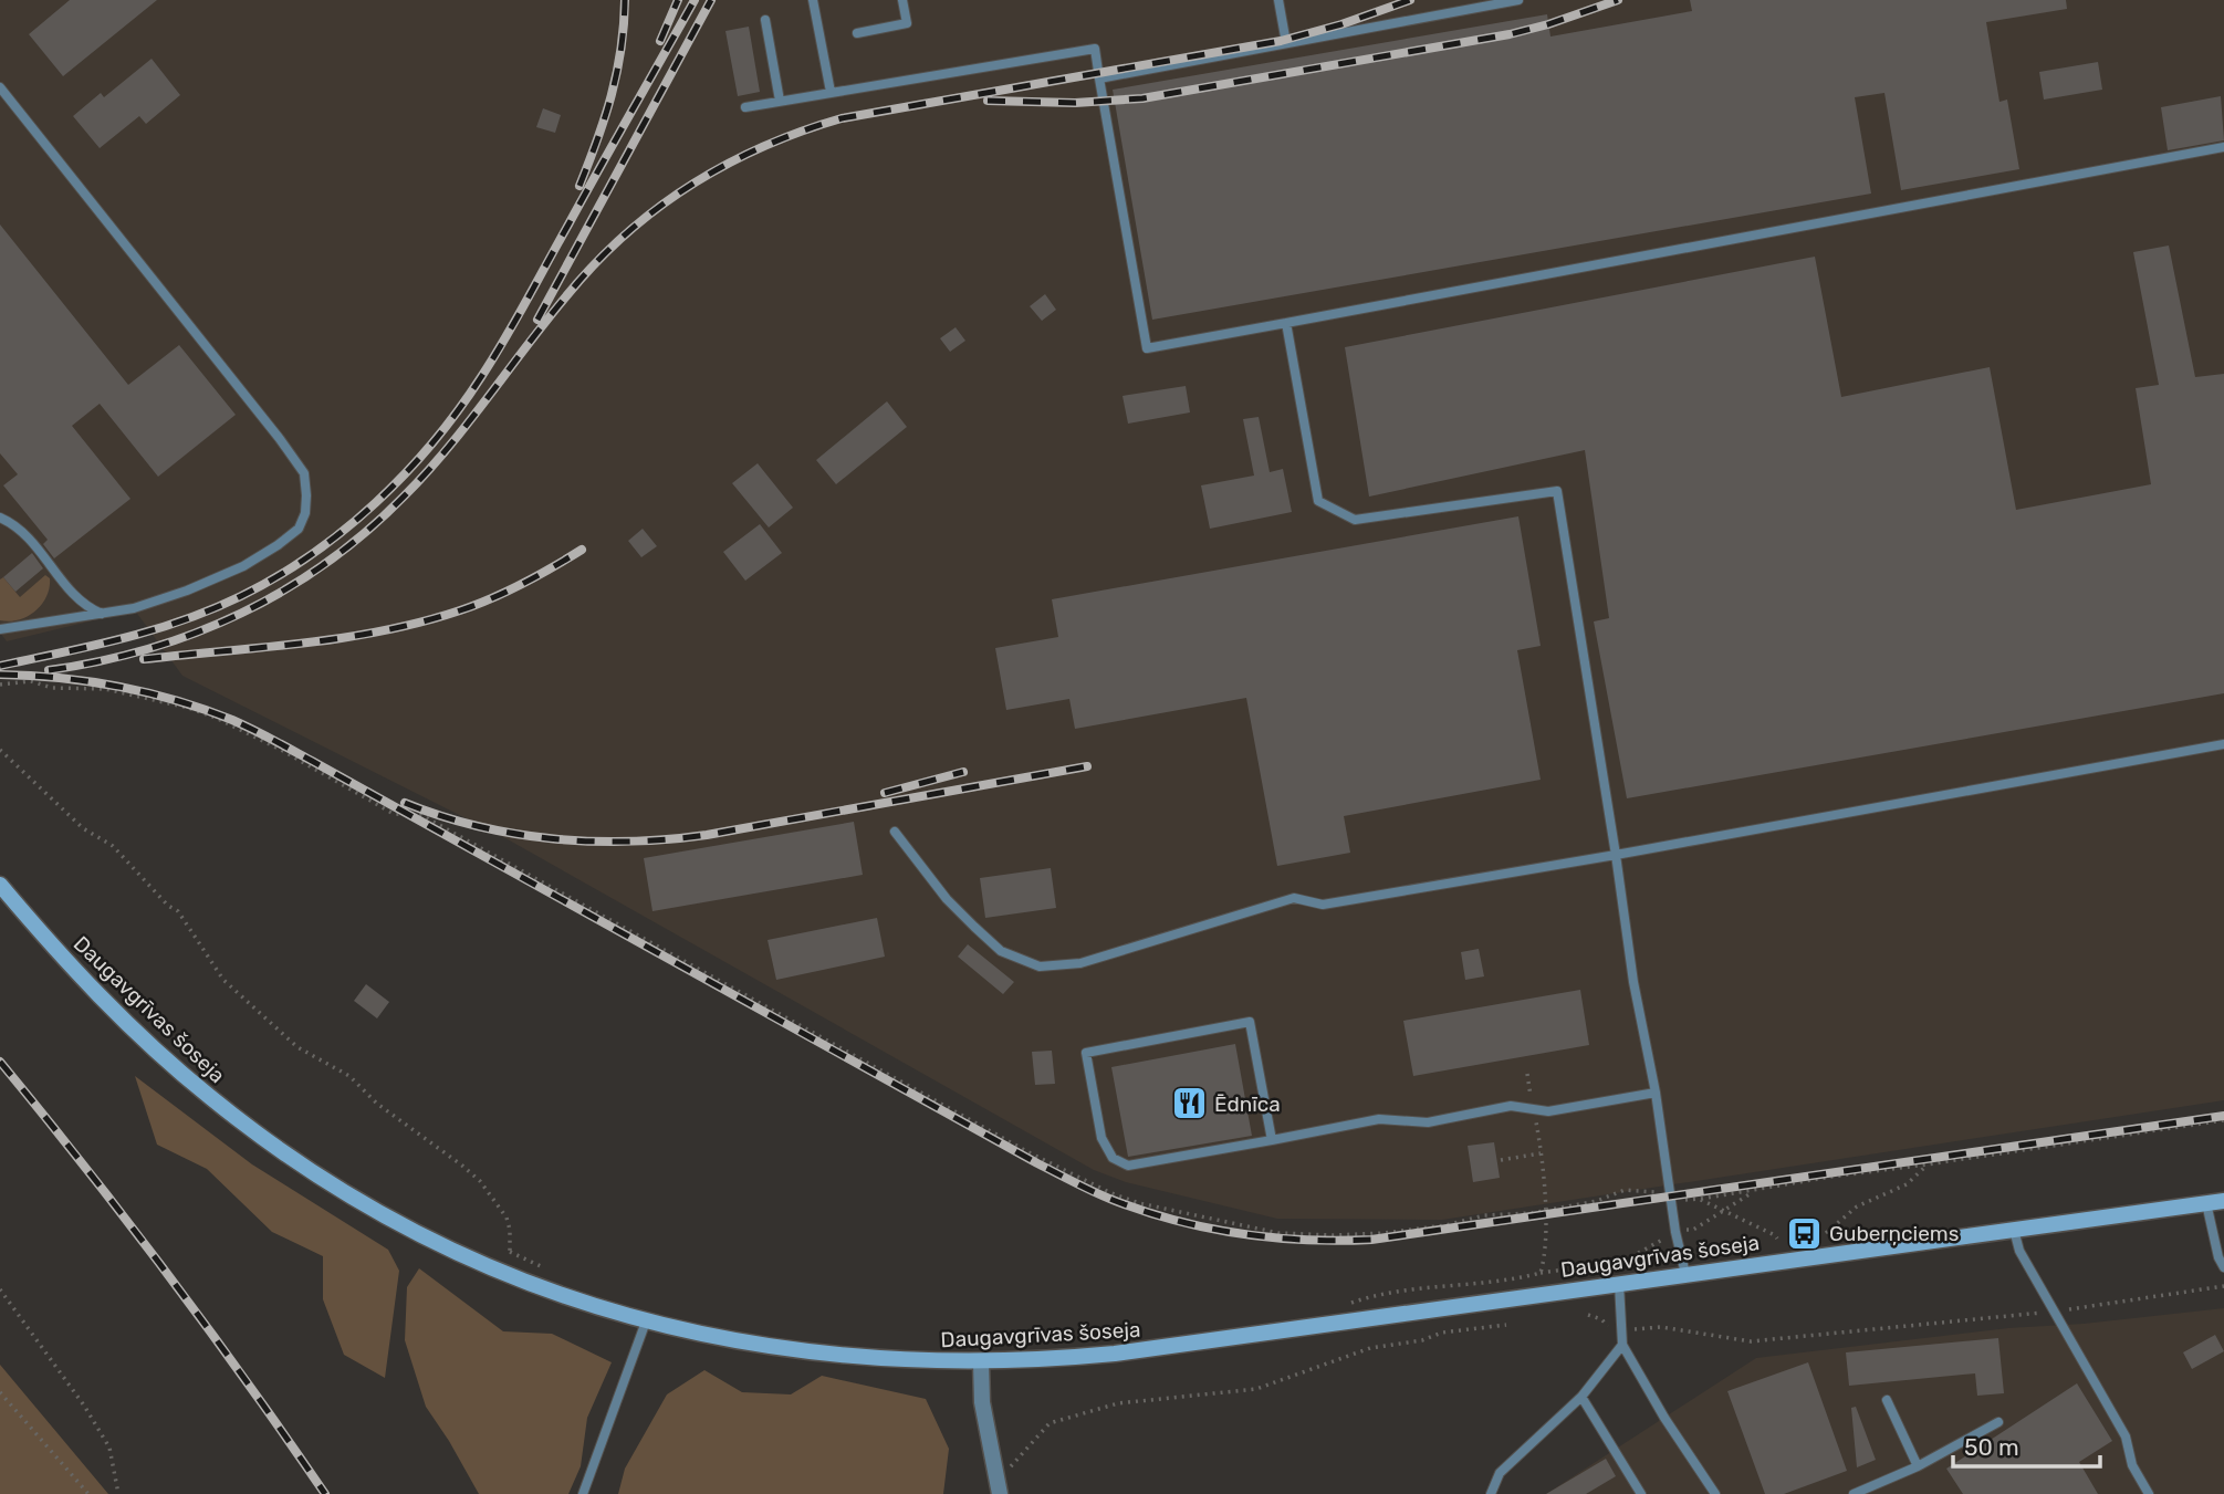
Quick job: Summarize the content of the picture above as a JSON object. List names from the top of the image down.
{
  "streets": {
    "main road": ["Daugavgrīvas šoseja"]
  },
  "places": {
    "restaurant": ["Ēdnīca"],
    "bus stop": ["Guberņciems"]
  },
  "scale_bar": "50 m"
}
